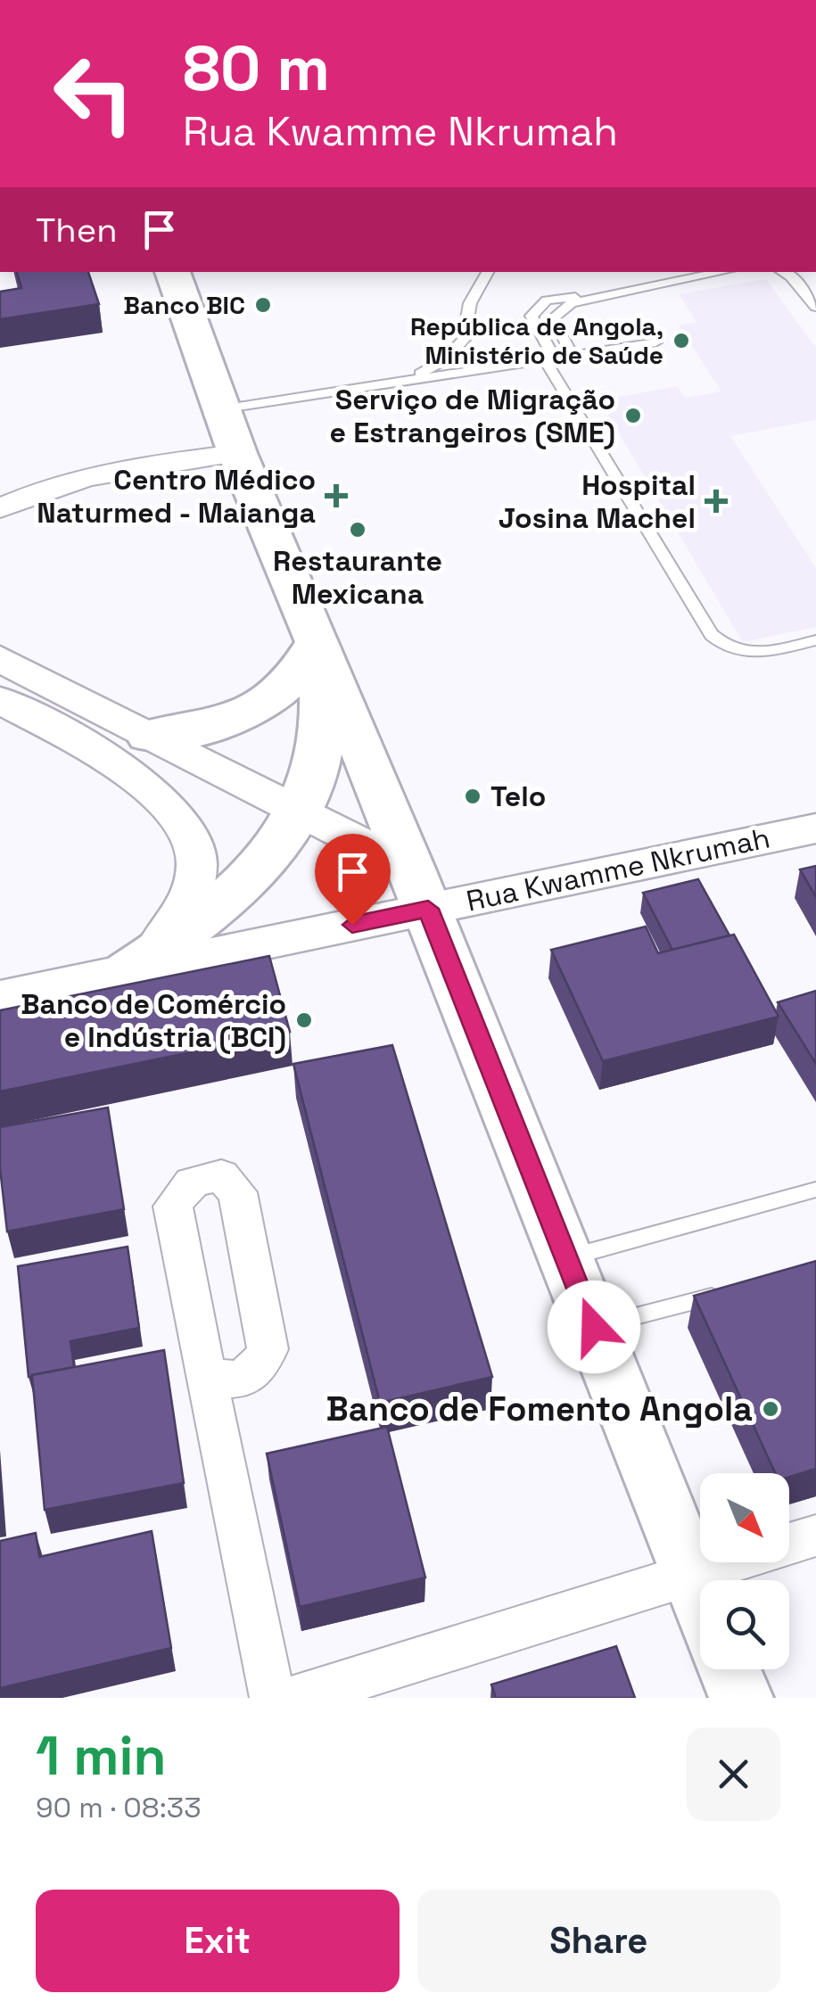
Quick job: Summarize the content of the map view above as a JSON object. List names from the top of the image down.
{
  "streets": {
    "street": ["Rua Kwamme Nkrumah"]
  },
  "places": {
    "other": [
      "Banco BIC",
      "República de Angola, Ministério de Saúde",
      "Serviço de Migração e Estrangeiros (SME)",
      "Restaurante Mexicana",
      "Telo",
      "Banco de Comércio e Indústria (BCI)",
      "Banco de Fomento Angola"
    ],
    "health": ["Centro Médico Naturmed - Maianga", "Hospital Josina Machel"]
  },
  "north": "bottom right",
  "page": {
    "turn": ["80 m", "Rua Kwamme Nkrumah"],
    "then": "Then",
    "heading": ["1 min", "90 m · 08:33"],
    "buttons": ["Exit", "Share"]
  }
}
